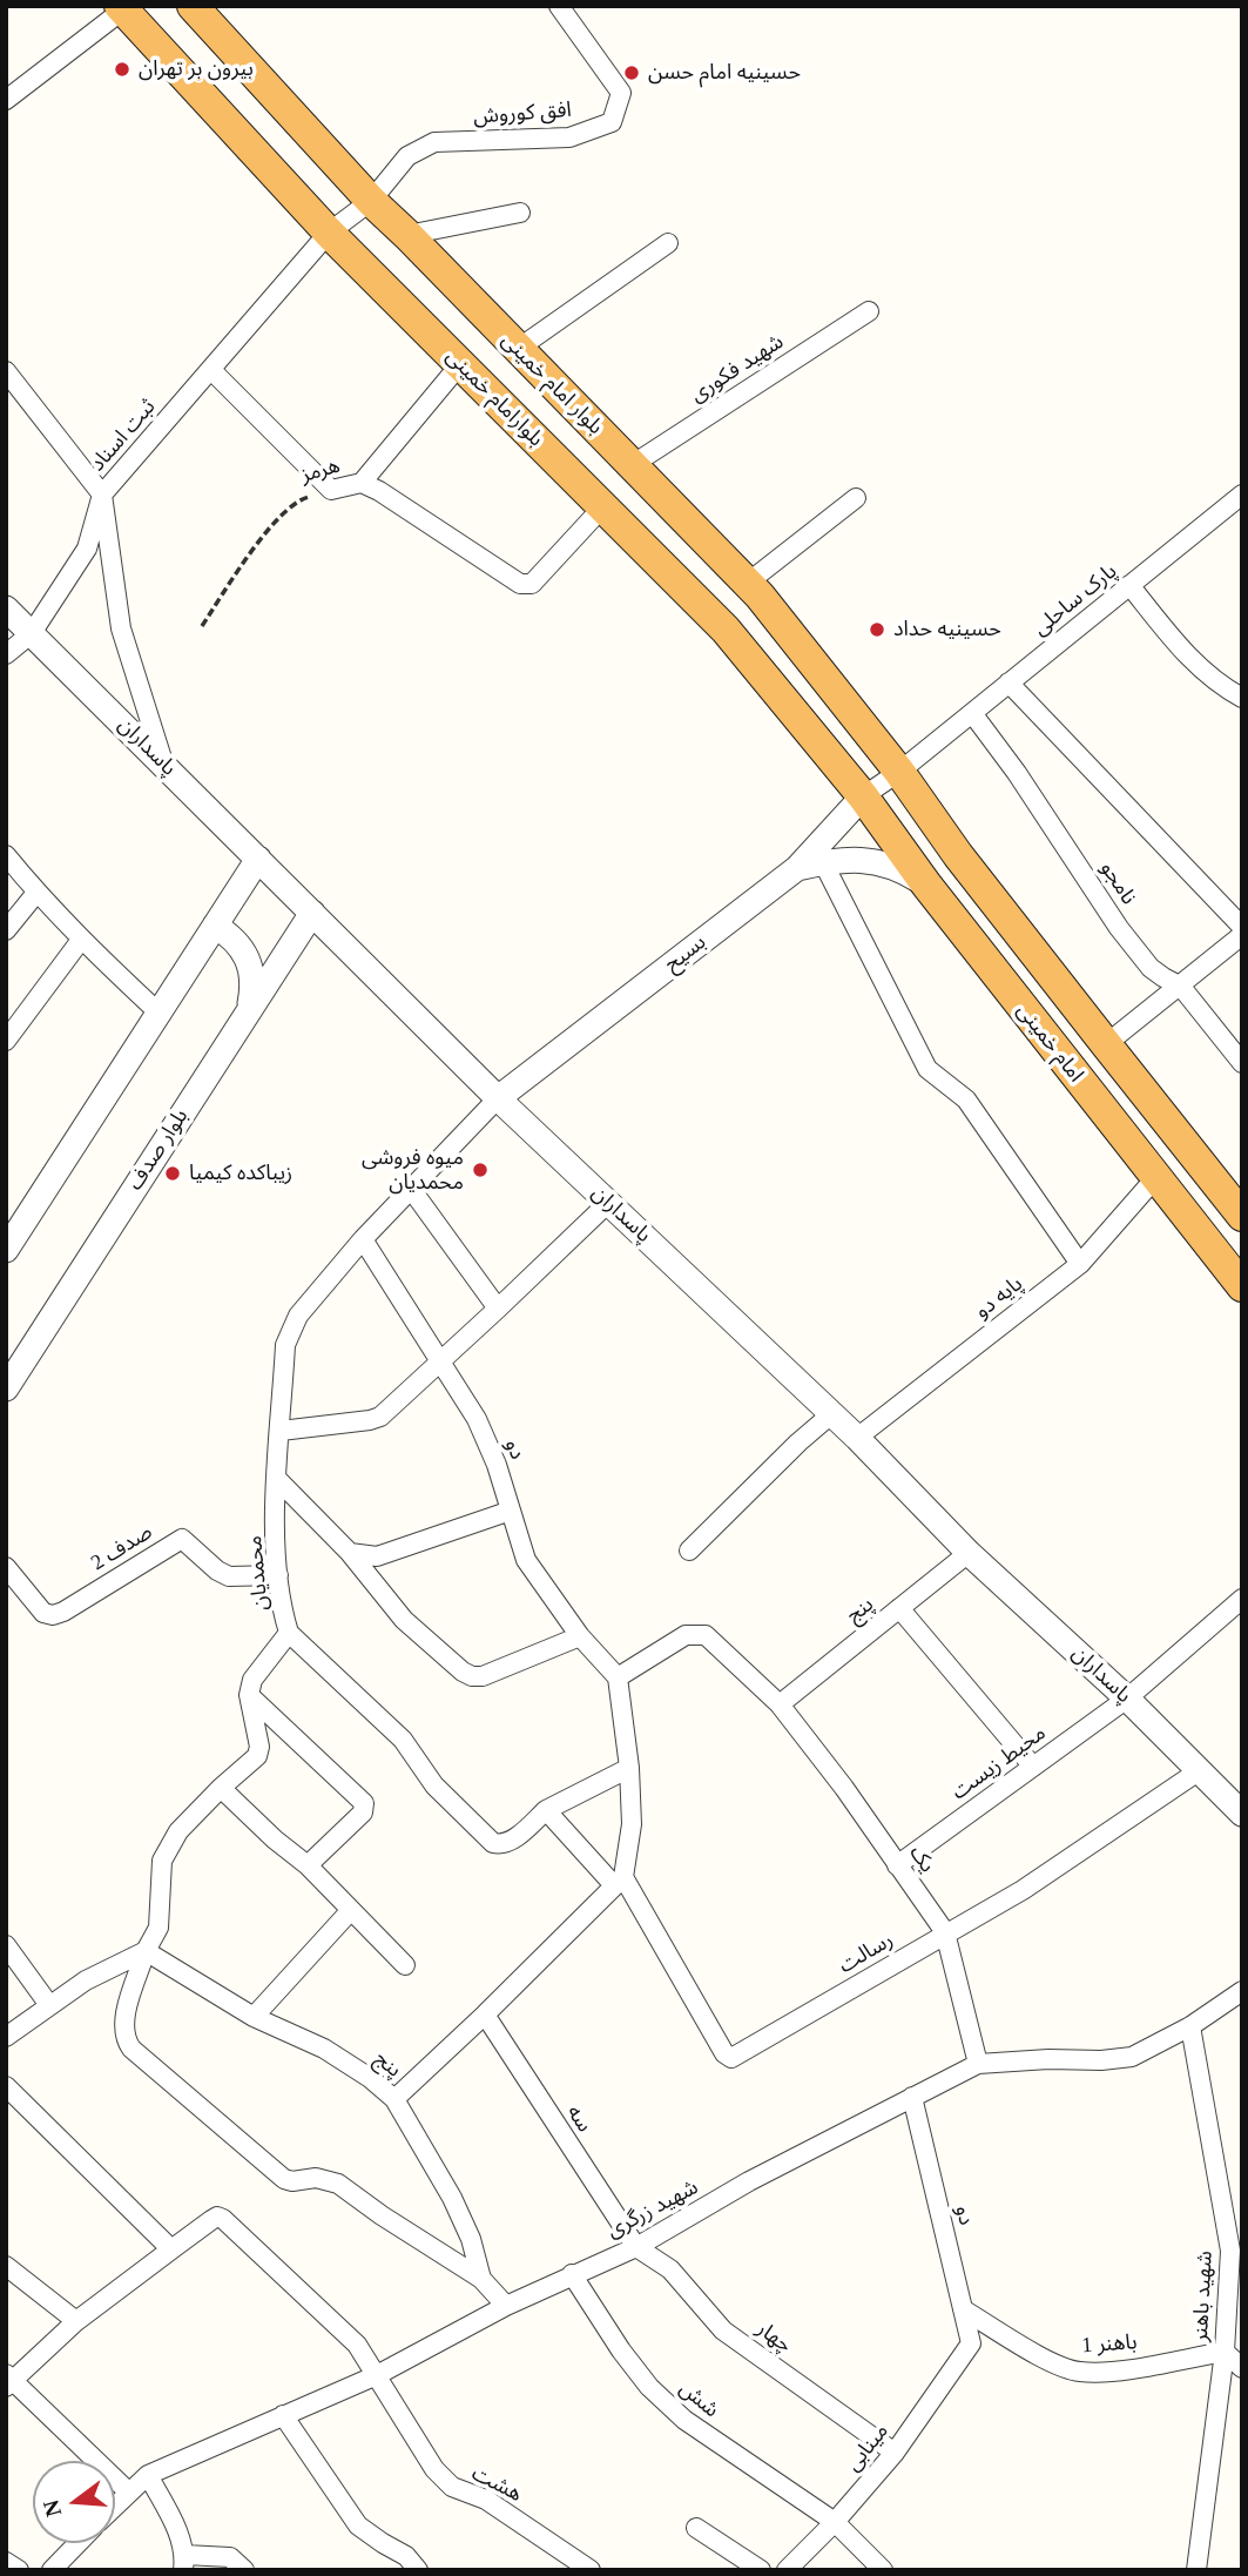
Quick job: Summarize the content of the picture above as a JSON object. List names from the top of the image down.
{
  "streets": {
    "highway": ["بلوار امام خمینی", "بلوارامام خمینی", "امام خمینی"],
    "street": [
      "افق کوروش",
      "شهید فکوری",
      "ثبت اسناد",
      "هرمز",
      "پارک ساحلی",
      "پاسداران",
      "نامجو",
      "بسیح",
      "بلوار صدف",
      "پایه دو",
      "دو",
      "صدف 2",
      "محمدیان",
      "پنج",
      "محیط زیست",
      "یک",
      "رسالت",
      "سه",
      "شهید زرگری",
      "شهید باهنر",
      "چهار",
      "باهنر 1",
      "شش",
      "مینابی",
      "هشت"
    ]
  },
  "crossings": [
    ["افق کوروش", "بلوار امام خمینی"],
    ["افق کوروش", "ثبت اسناد"],
    ["شهید فکوری", "بلوار امام خمینی"],
    ["بلوار امام خمینی", "ثبت اسناد"],
    ["بلوار امام خمینی", "پارک ساحلی"],
    ["بلوار امام خمینی", "امام خمینی"],
    ["بلوارامام خمینی", "ثبت اسناد"],
    ["بلوارامام خمینی", "هرمز"],
    ["بلوارامام خمینی", "پارک ساحلی"],
    ["بلوارامام خمینی", "بسیح"],
    ["بلوارامام خمینی", "امام خمینی"],
    ["ثبت اسناد", "پاسداران"],
    ["پارک ساحلی", "نامجو"],
    ["پارک ساحلی", "بسیح"],
    ["پارک ساحلی", "امام خمینی"],
    ["پاسداران", "بسیح"],
    ["پاسداران", "بلوار صدف"],
    ["پاسداران", "پایه دو"],
    ["پاسداران", "محمدیان"],
    ["پاسداران", "پنج"],
    ["پاسداران", "محیط زیست"],
    ["پاسداران", "رسالت"],
    ["بسیح", "امام خمینی"],
    ["بسیح", "محمدیان"],
    ["امام خمینی", "پایه دو"],
    ["دو", "محمدیان"],
    ["دو", "شهید زرگری"],
    ["دو", "باهنر 1"],
    ["دو", "مینابی"],
    ["صدف 2", "محمدیان"],
    ["پنج", "یک"],
    ["پنج", "شهید زرگری"],
    ["محیط زیست", "یک"],
    ["یک", "رسالت"],
    ["یک", "شهید زرگری"],
    ["سه", "شهید زرگری"],
    ["سه", "چهار"],
    ["شهید زرگری", "شهید باهنر"],
    ["شهید زرگری", "چهار"],
    ["شهید زرگری", "شش"],
    ["شهید زرگری", "هشت"],
    ["شهید باهنر", "باهنر 1"],
    ["چهار", "مینابی"],
    ["شش", "مینابی"]
  ],
  "places": [
    "بیرون بر تهران",
    "حسینیه امام حسن",
    "حسینیه حداد",
    "میوه فروشی محمدیان",
    "زیباکده کیمیا"
  ],
  "north": "left"
}
